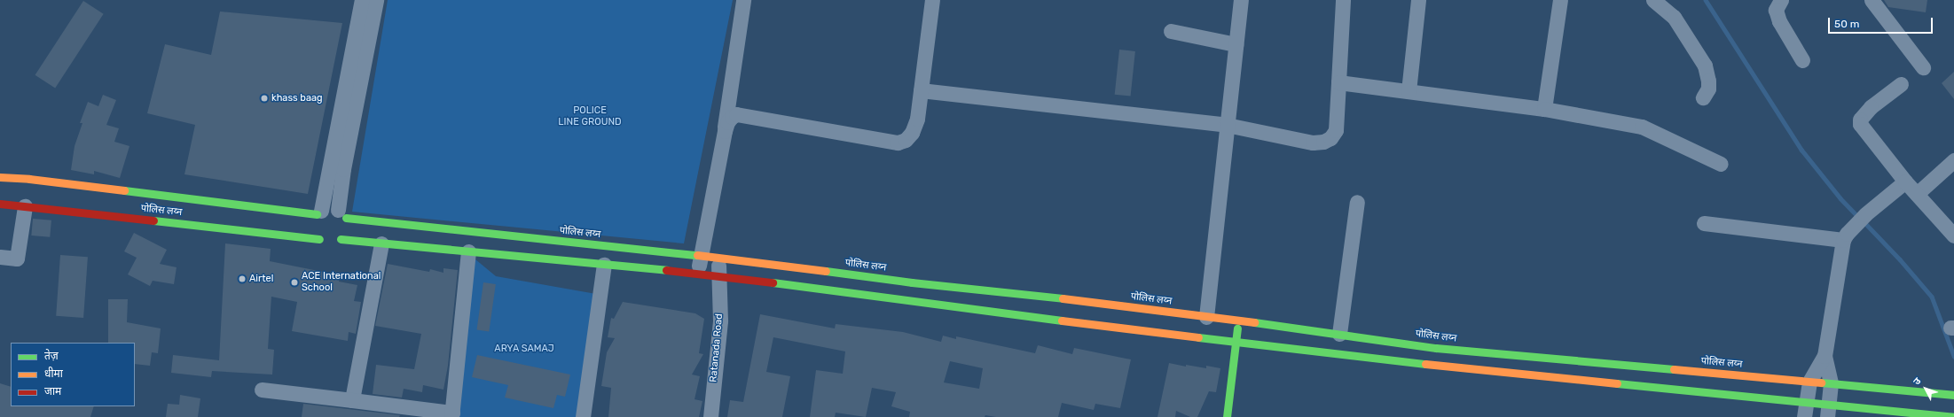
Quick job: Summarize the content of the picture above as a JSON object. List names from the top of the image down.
{
  "streets": {
    "street": ["पोलिस लय्न", "Ratanada Road"]
  },
  "crossings": [
    ["पोलिस लय्न", "Ratanada Road"]
  ],
  "parks": ["POLICE LINE GROUND", "ARYA SAMAJ"],
  "places": ["khass baag", "Airtel", "ACE International School"],
  "legend": ["तेज़", "धीमा", "जाम"],
  "scale_bar": "50 m",
  "north": "top left"
}
